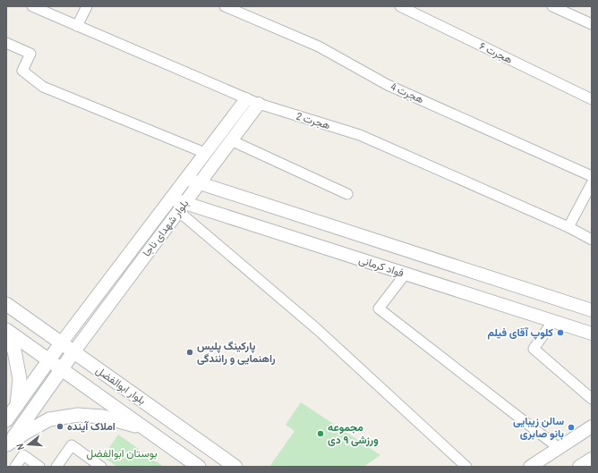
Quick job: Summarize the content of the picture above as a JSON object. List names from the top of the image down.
{
  "streets": {
    "main road": ["بلوار ابوالفضل"],
    "street": [
      "هجرت ۶",
      "هجرت 4",
      "هجرت 2",
      "بلوار شهدای ناجا",
      "فواد کرمانی"
    ]
  },
  "crossings": [
    ["هجرت 2", "بلوار شهدای ناجا"],
    ["بلوار شهدای ناجا", "فواد کرمانی"],
    ["بلوار شهدای ناجا", "بلوار ابوالفضل"]
  ],
  "parks": ["بوستان ابوالفضل"],
  "places": [
    "کلوپ آقای فیلم",
    "پارکینگ پلیس راهنمایی و رانندگی",
    "املاک آینده",
    "سالن زیبایی بانو صابری",
    "مجموعه ورزشی ۹ دی"
  ],
  "north": "left"
}
